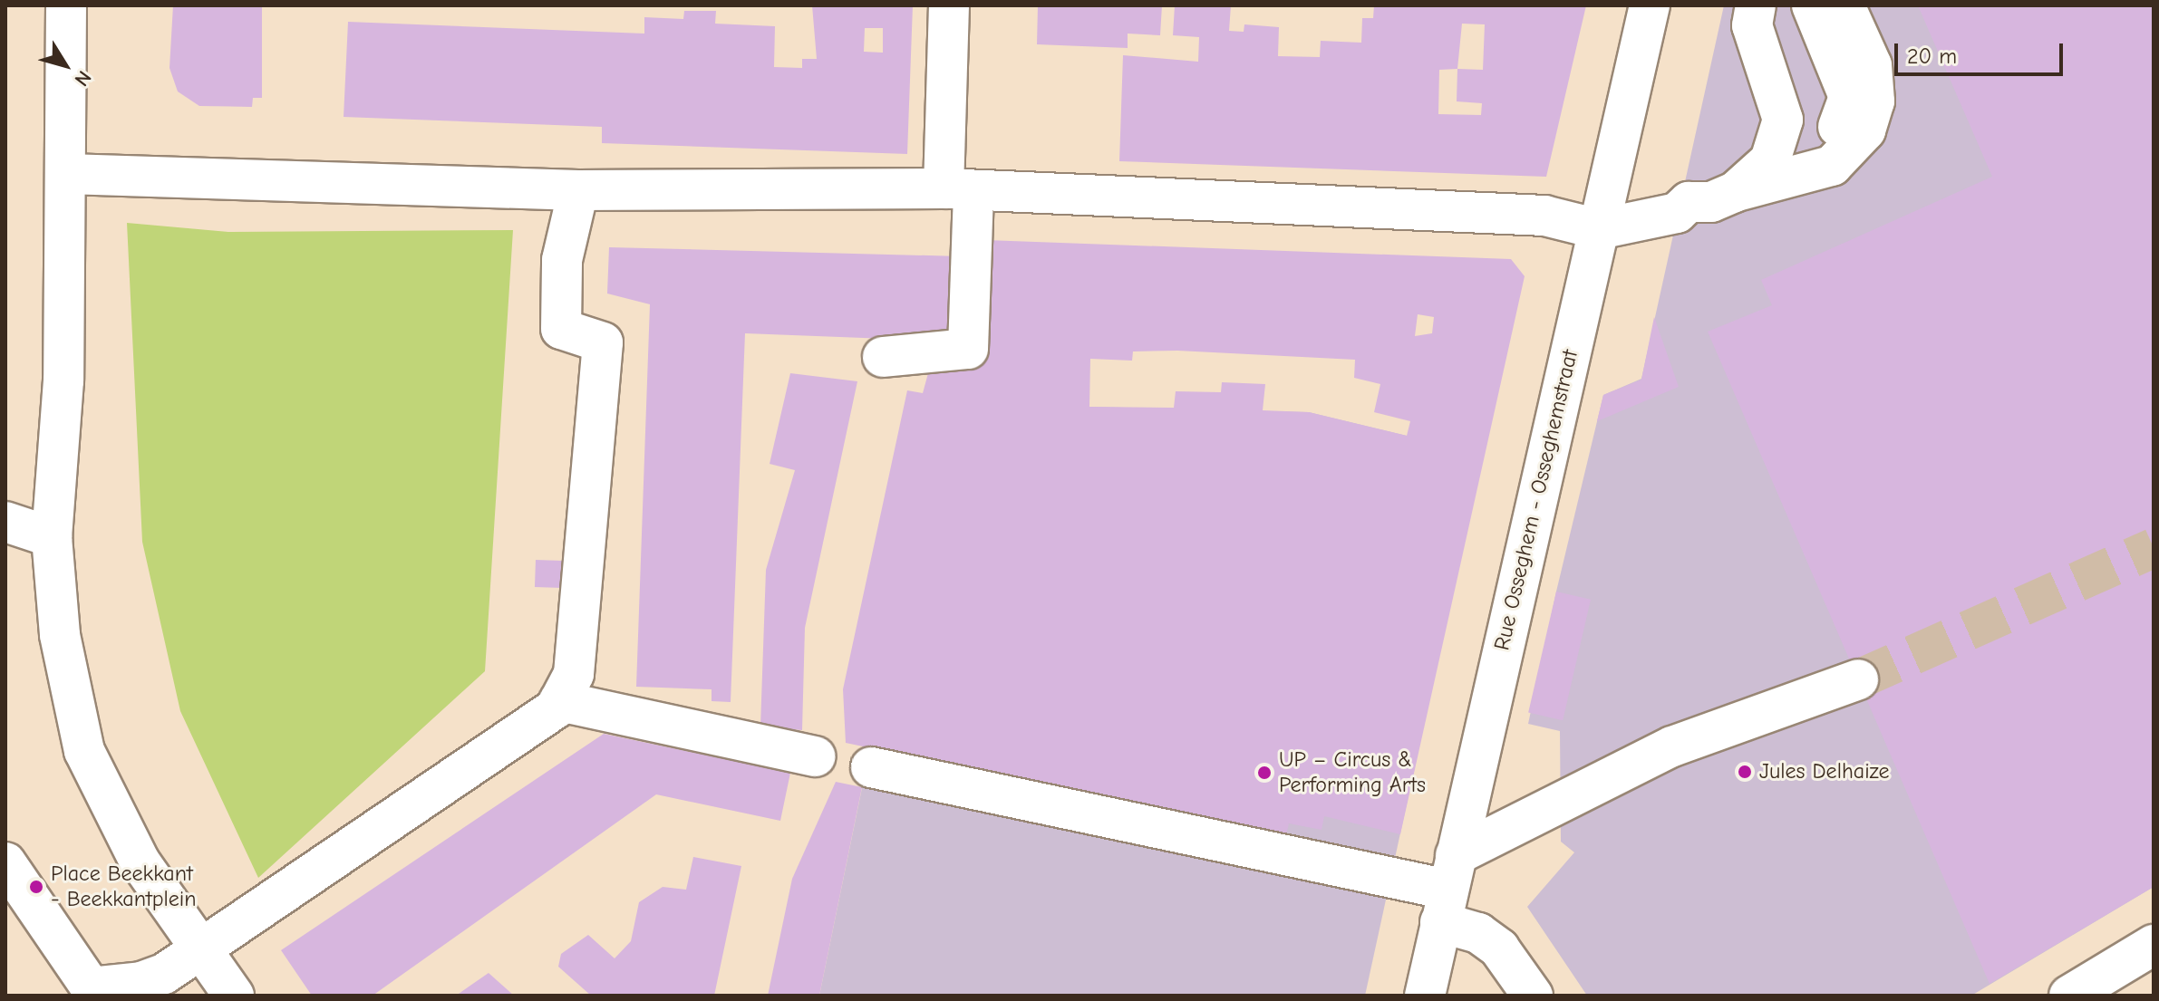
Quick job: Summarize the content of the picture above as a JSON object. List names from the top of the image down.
{
  "streets": {
    "street": ["Rue Osseghem - Osseghemstraat"]
  },
  "places": ["Jules Delhaize", "UP – Circus & Performing Arts", "Place Beekkant - Beekkantplein"],
  "scale_bar": "20 m",
  "north": "bottom right"
}
